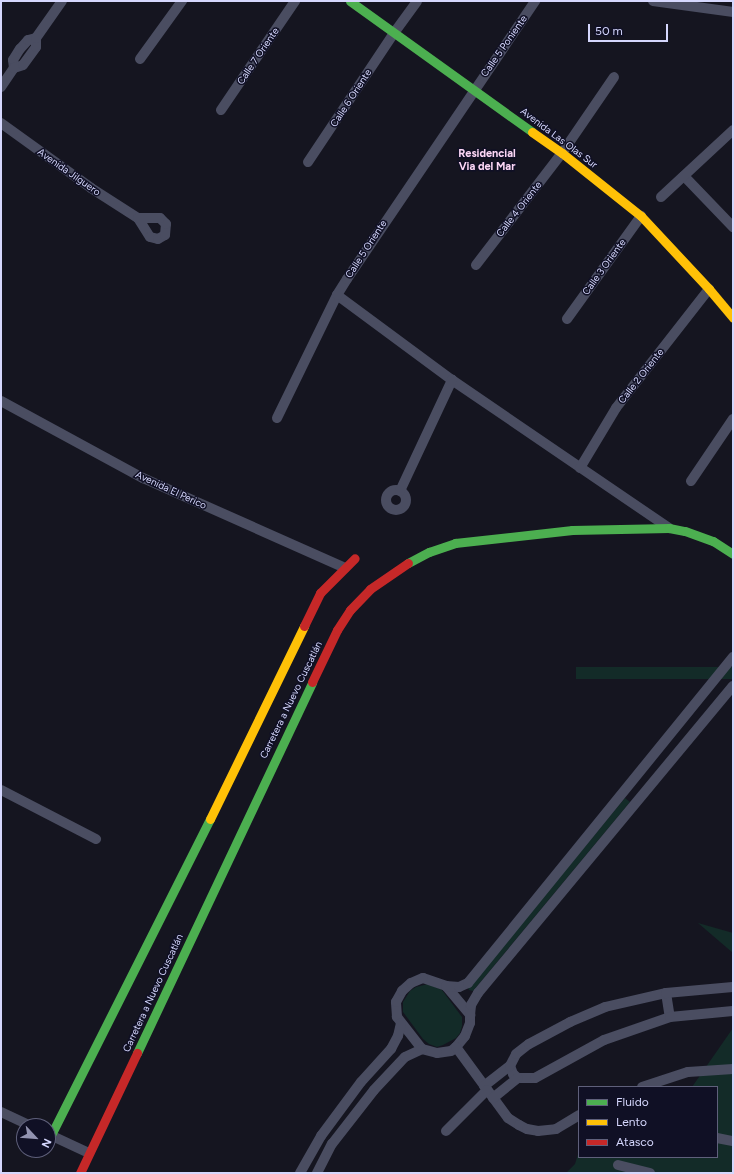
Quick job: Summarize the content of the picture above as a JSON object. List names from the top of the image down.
{
  "streets": {
    "street": [
      "Calle 5 Poniente",
      "Calle 7 Oriente",
      "Calle 6 Oriente",
      "Avenida Las Olas Sur",
      "Avenida Jilguero",
      "Calle 4 Oriente",
      "Calle 5 Oriente",
      "Calle 3 Oriente",
      "Calle 2 Oriente",
      "Avenida El Perico",
      "Carretera a Nuevo Cuscatlán"
    ]
  },
  "crossings": [
    ["Calle 5 Poniente", "Avenida Las Olas Sur"],
    ["Calle 5 Poniente", "Calle 5 Oriente"],
    ["Calle 6 Oriente", "Avenida Las Olas Sur"],
    ["Avenida Las Olas Sur", "Calle 4 Oriente"],
    ["Avenida Las Olas Sur", "Calle 5 Oriente"],
    ["Avenida Las Olas Sur", "Calle 3 Oriente"],
    ["Avenida Las Olas Sur", "Calle 2 Oriente"]
  ],
  "districts": ["Residencial Via del Mar"],
  "legend": ["Fluido", "Lento", "Atasco"],
  "scale_bar": "50 m",
  "north": "bottom right"
}
